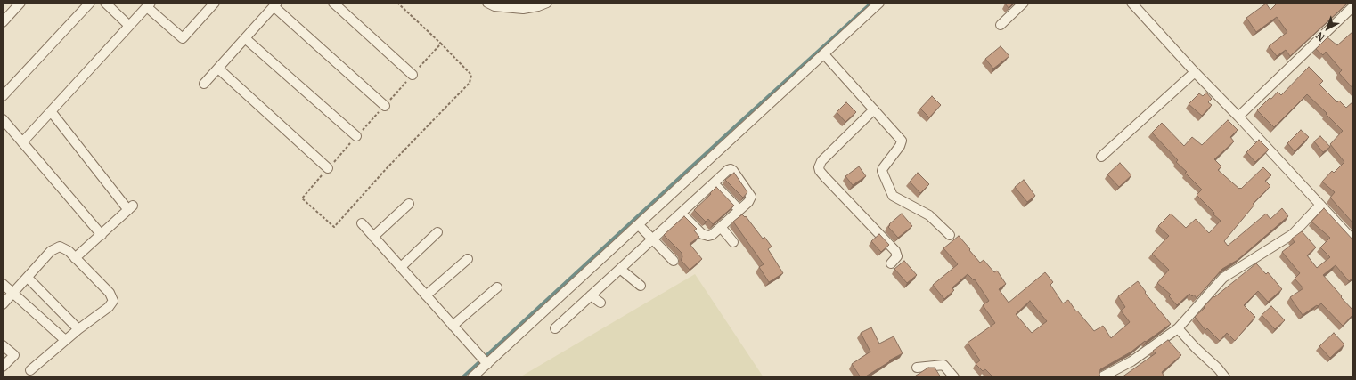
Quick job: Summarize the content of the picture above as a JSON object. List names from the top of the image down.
{
  "north": "bottom left"
}
